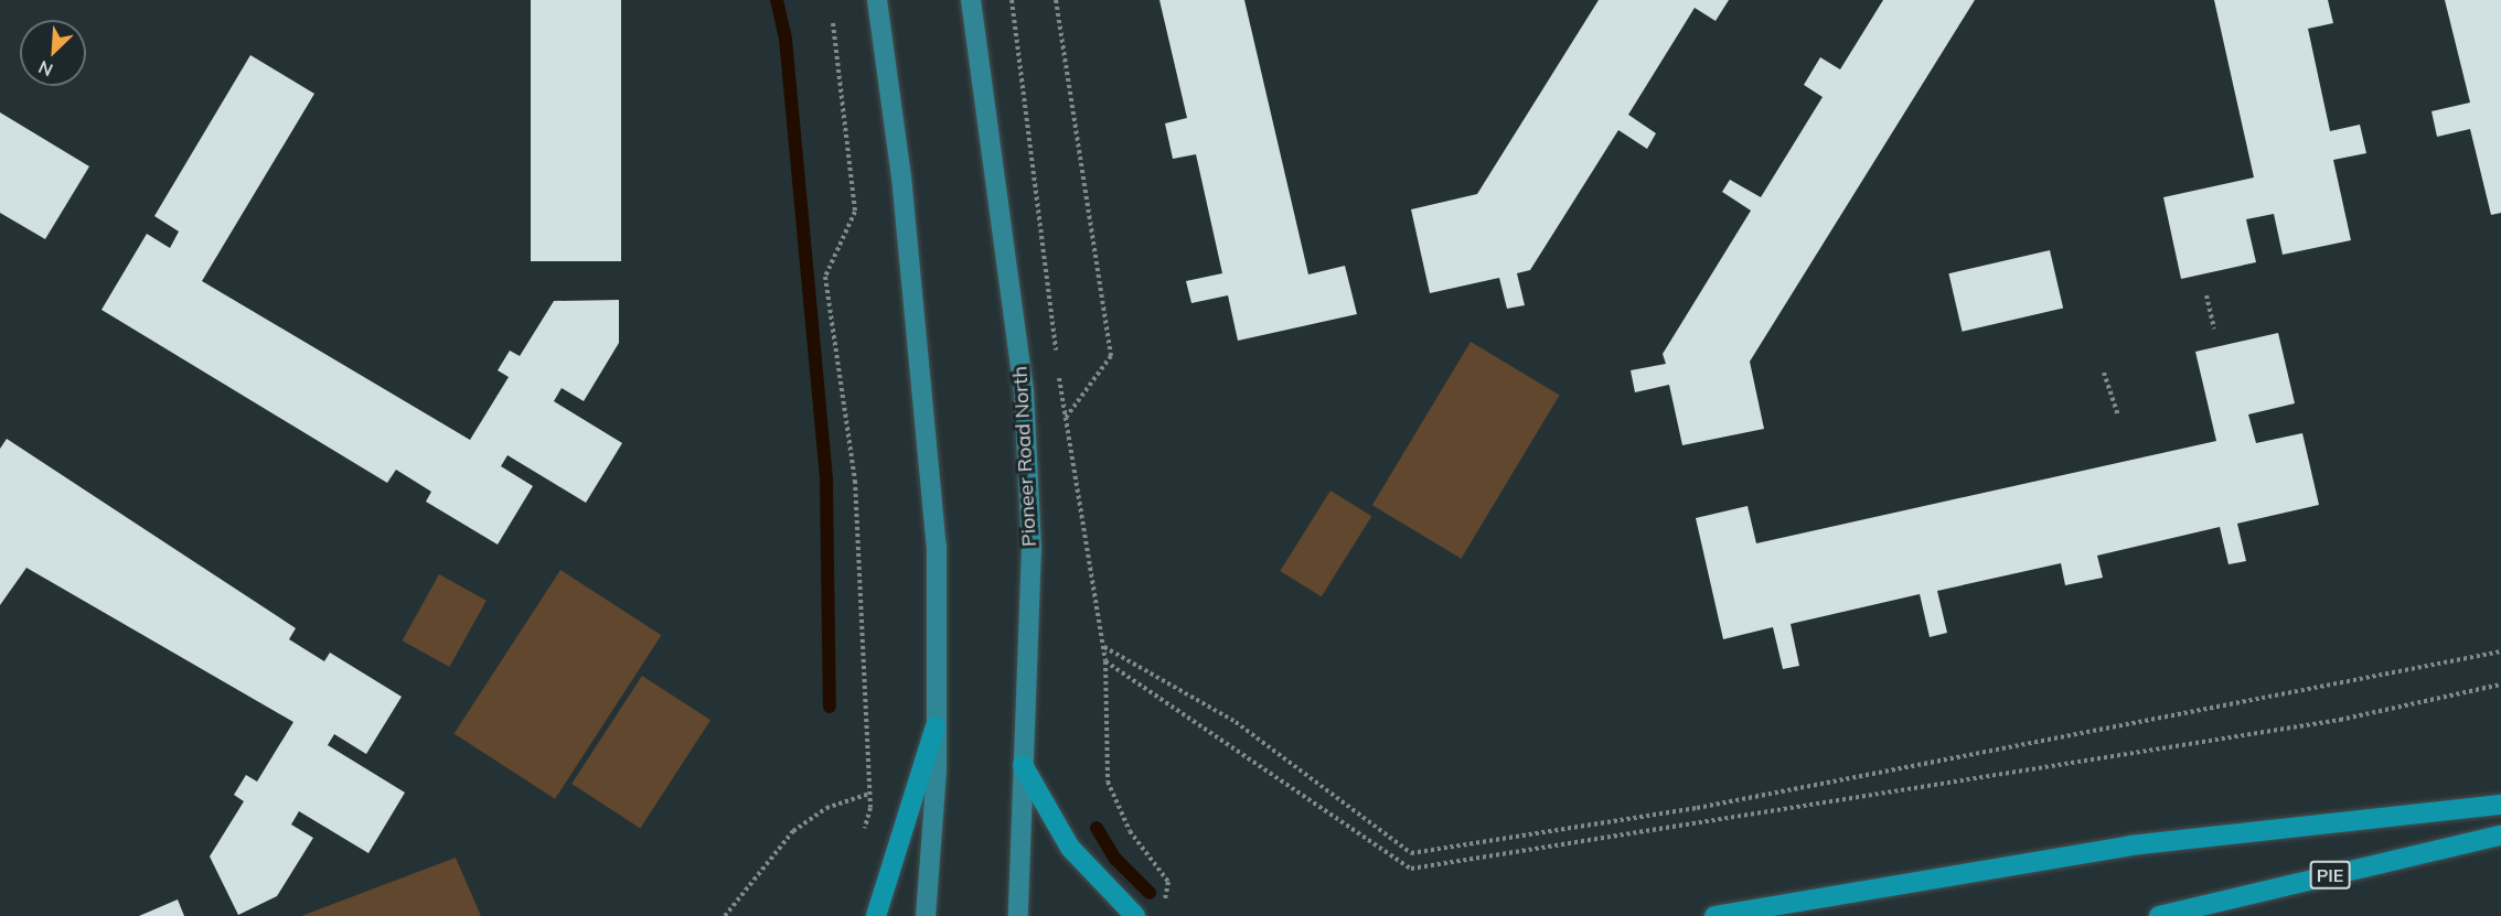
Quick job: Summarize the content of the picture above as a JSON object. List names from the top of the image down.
{
  "streets": {
    "highway": ["PIE"],
    "main road": ["Pioneer Road North"]
  },
  "north": "bottom left"
}
